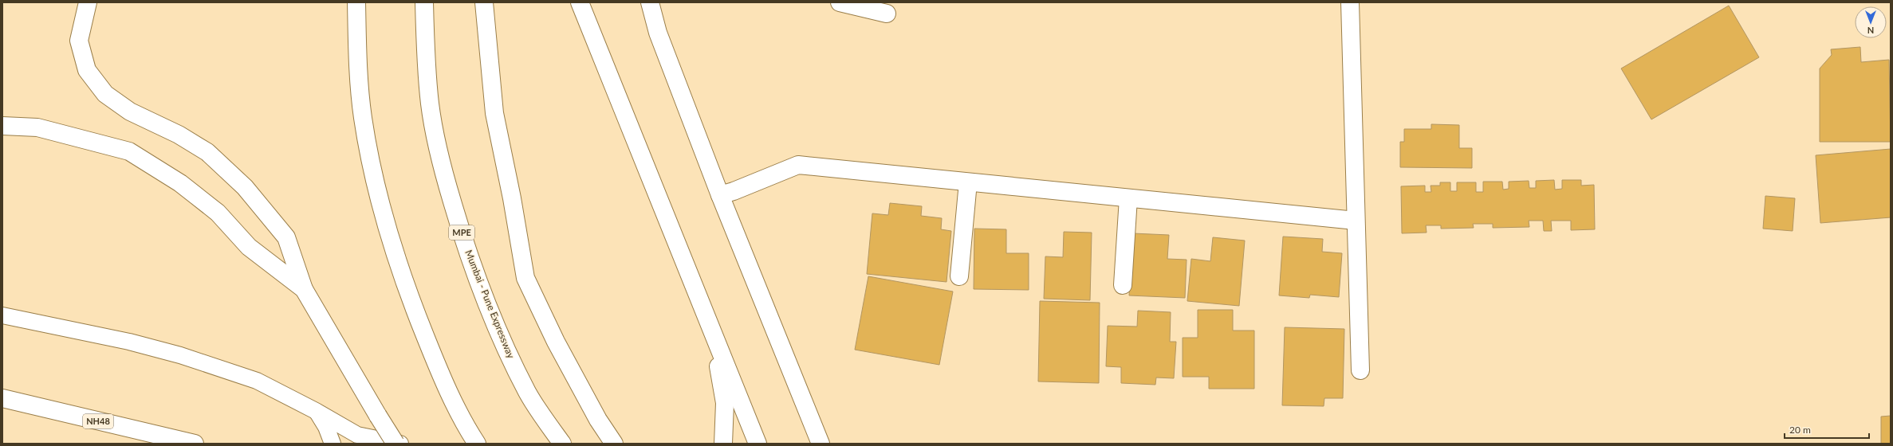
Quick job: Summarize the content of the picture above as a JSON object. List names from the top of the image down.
{
  "streets": {
    "main road": ["MPE", "Mumbai - Pune Expressway", "NH48"]
  },
  "scale_bar": "20 m",
  "north": "bottom"
}
